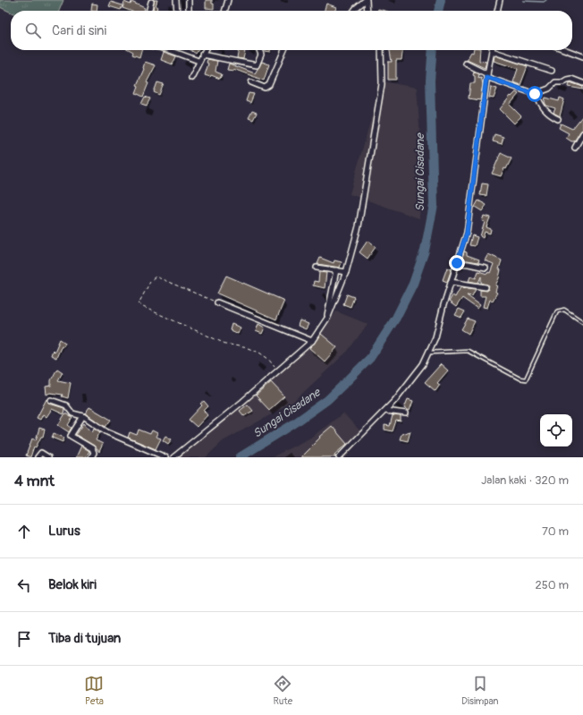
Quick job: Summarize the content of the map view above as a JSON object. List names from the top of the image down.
{
  "water": ["Sungai Cisadane"],
  "page": {
    "search": "Cari di sini",
    "heading": ["4 mnt", "Jalan kaki · 320 m"],
    "list": [
      ["Lurus", "70 m"],
      ["Belok kiri", "250 m"],
      "Tiba di tujuan"
    ],
    "nav": ["Peta", "Rute", "Disimpan"]
  }
}
